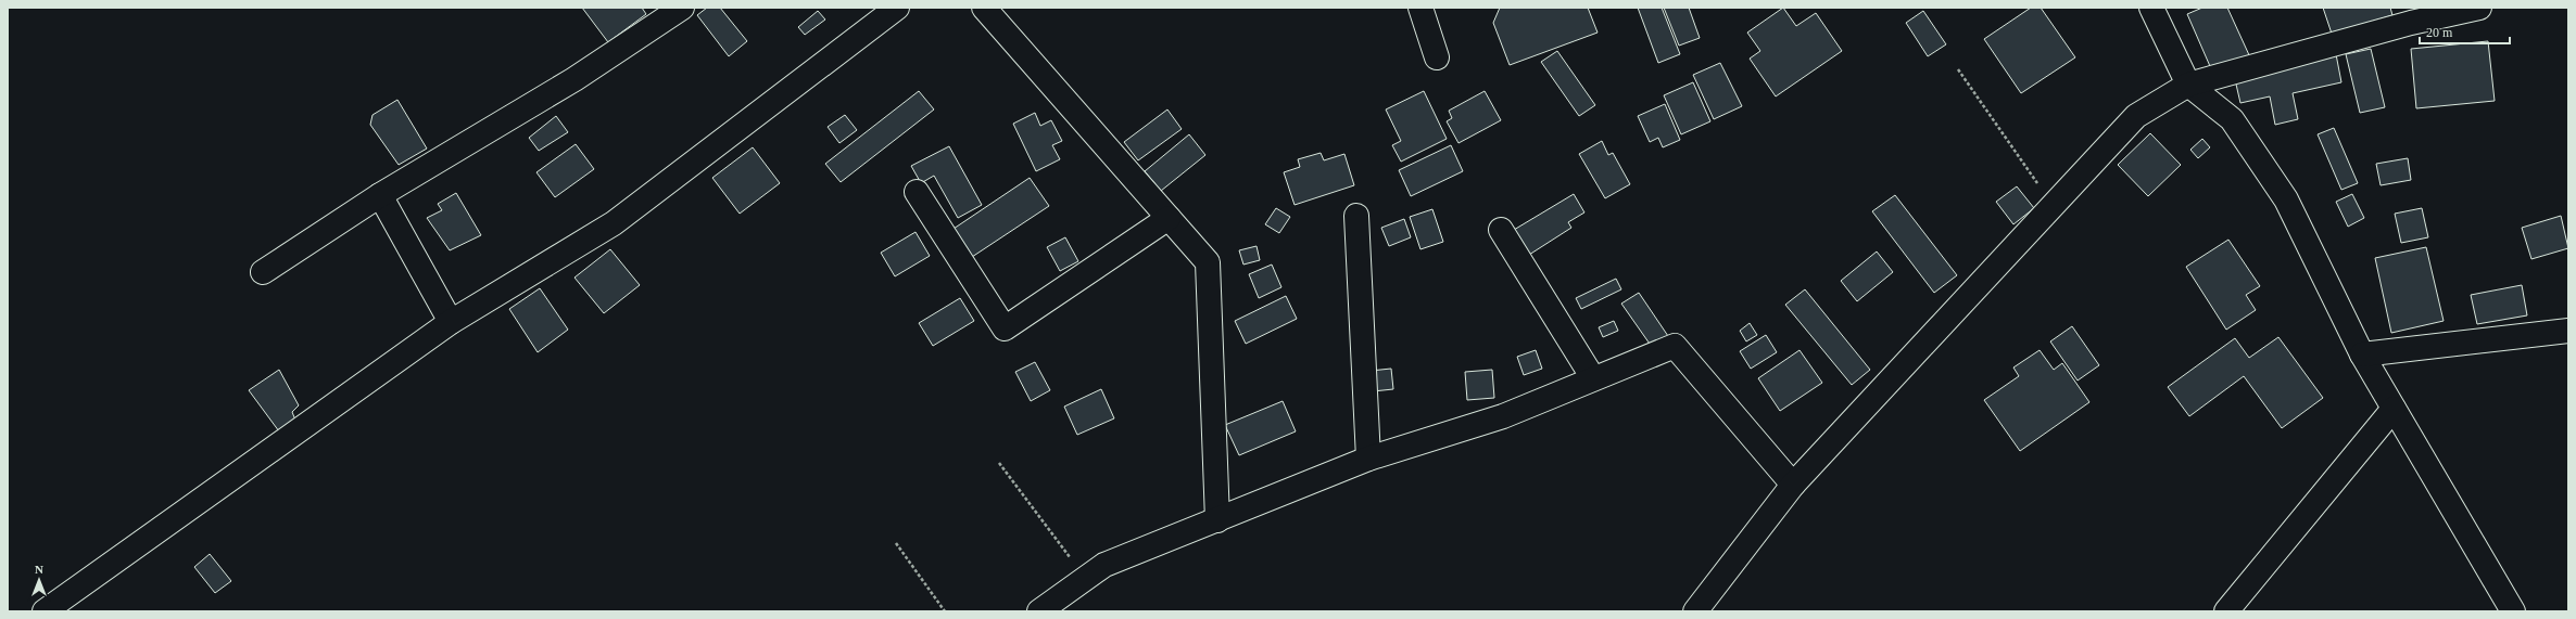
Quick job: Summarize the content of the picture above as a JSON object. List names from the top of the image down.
{
  "scale_bar": "20 m",
  "north": "top"
}
